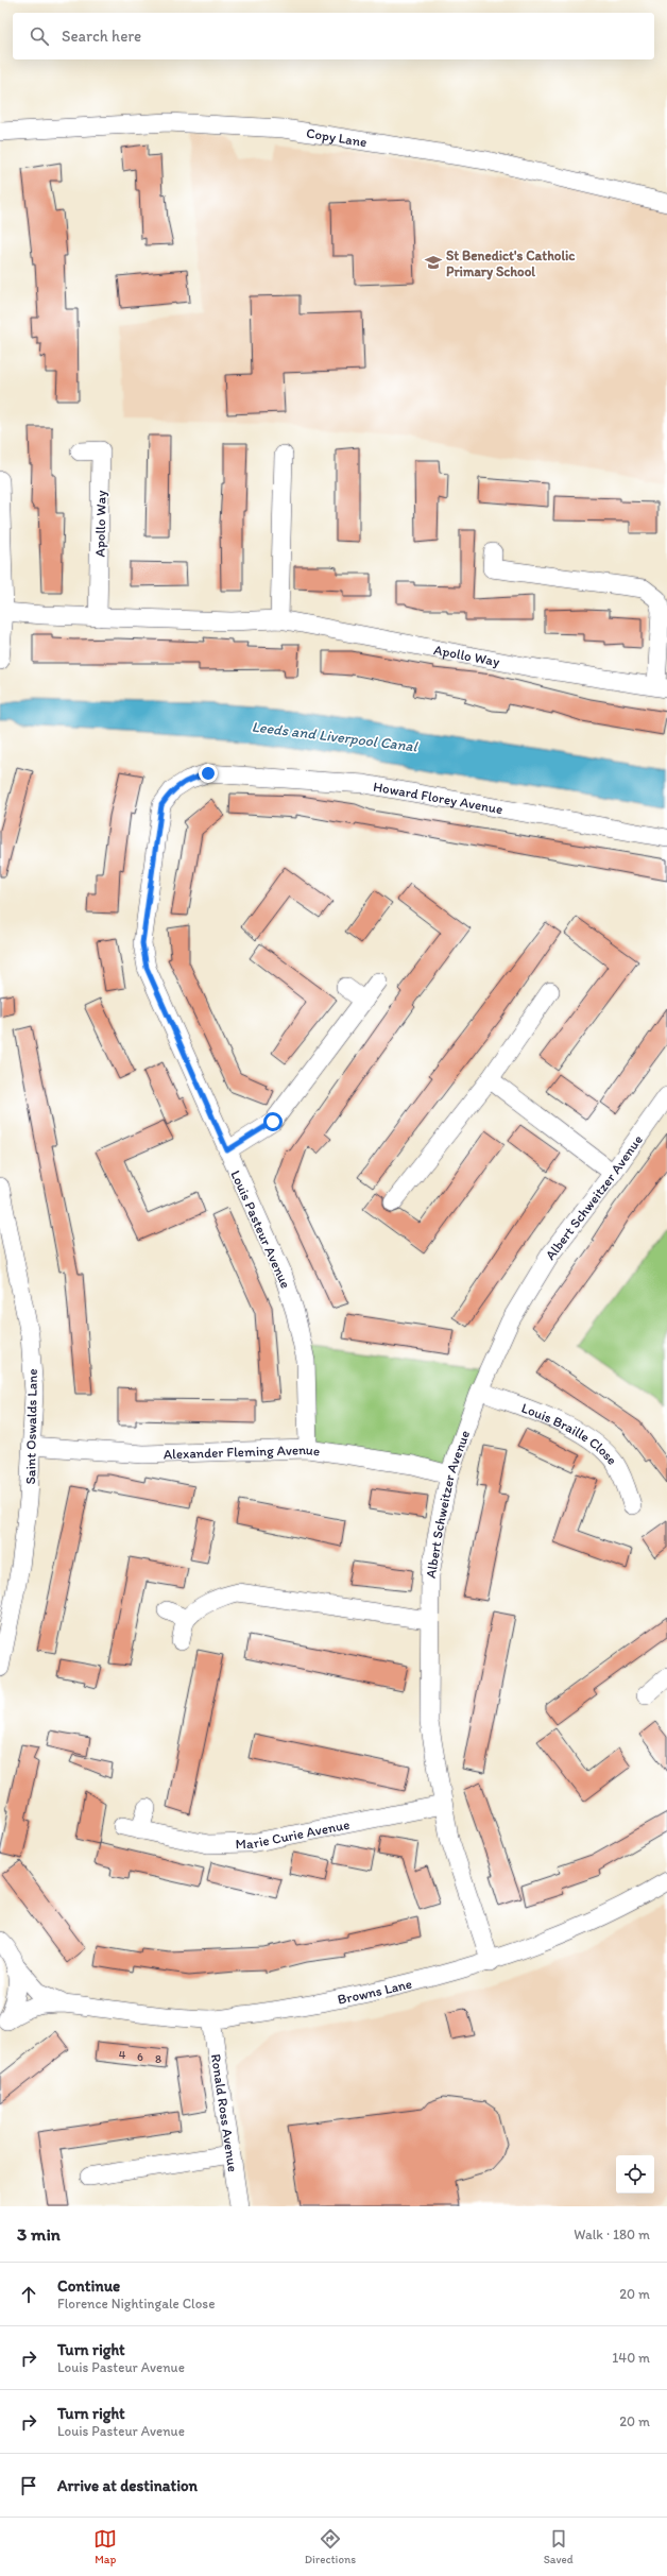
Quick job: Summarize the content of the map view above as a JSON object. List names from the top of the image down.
{
  "streets": {
    "street": [
      "Copy Lane",
      "Apollo Way",
      "Howard Florey Avenue",
      "Albert Schweitzer Avenue",
      "Louis Pasteur Avenue",
      "Saint Oswalds Lane",
      "Louis Braille Close",
      "Alexander Fleming Avenue",
      "Marie Curie Avenue",
      "Browns Lane",
      "Ronald Ross Avenue"
    ]
  },
  "crossings": [
    ["Howard Florey Avenue", "Louis Pasteur Avenue"],
    ["Albert Schweitzer Avenue", "Louis Braille Close"],
    ["Albert Schweitzer Avenue", "Alexander Fleming Avenue"],
    ["Albert Schweitzer Avenue", "Marie Curie Avenue"],
    ["Albert Schweitzer Avenue", "Browns Lane"],
    ["Louis Pasteur Avenue", "Alexander Fleming Avenue"],
    ["Saint Oswalds Lane", "Alexander Fleming Avenue"],
    ["Browns Lane", "Ronald Ross Avenue"]
  ],
  "water": ["Leeds and Liverpool Canal"],
  "places": {
    "school or university": ["St Benedict's Catholic Primary School"]
  },
  "house_numbers": ["4", "6", "8"],
  "page": {
    "search": "Search here",
    "heading": ["3 min", "Walk · 180 m"],
    "list": [
      ["Continue", "Florence Nightingale Close", "20 m"],
      ["Turn right", "Louis Pasteur Avenue", "140 m"],
      ["Turn right", "Louis Pasteur Avenue", "20 m"],
      "Arrive at destination"
    ],
    "nav": ["Map", "Directions", "Saved"]
  }
}
